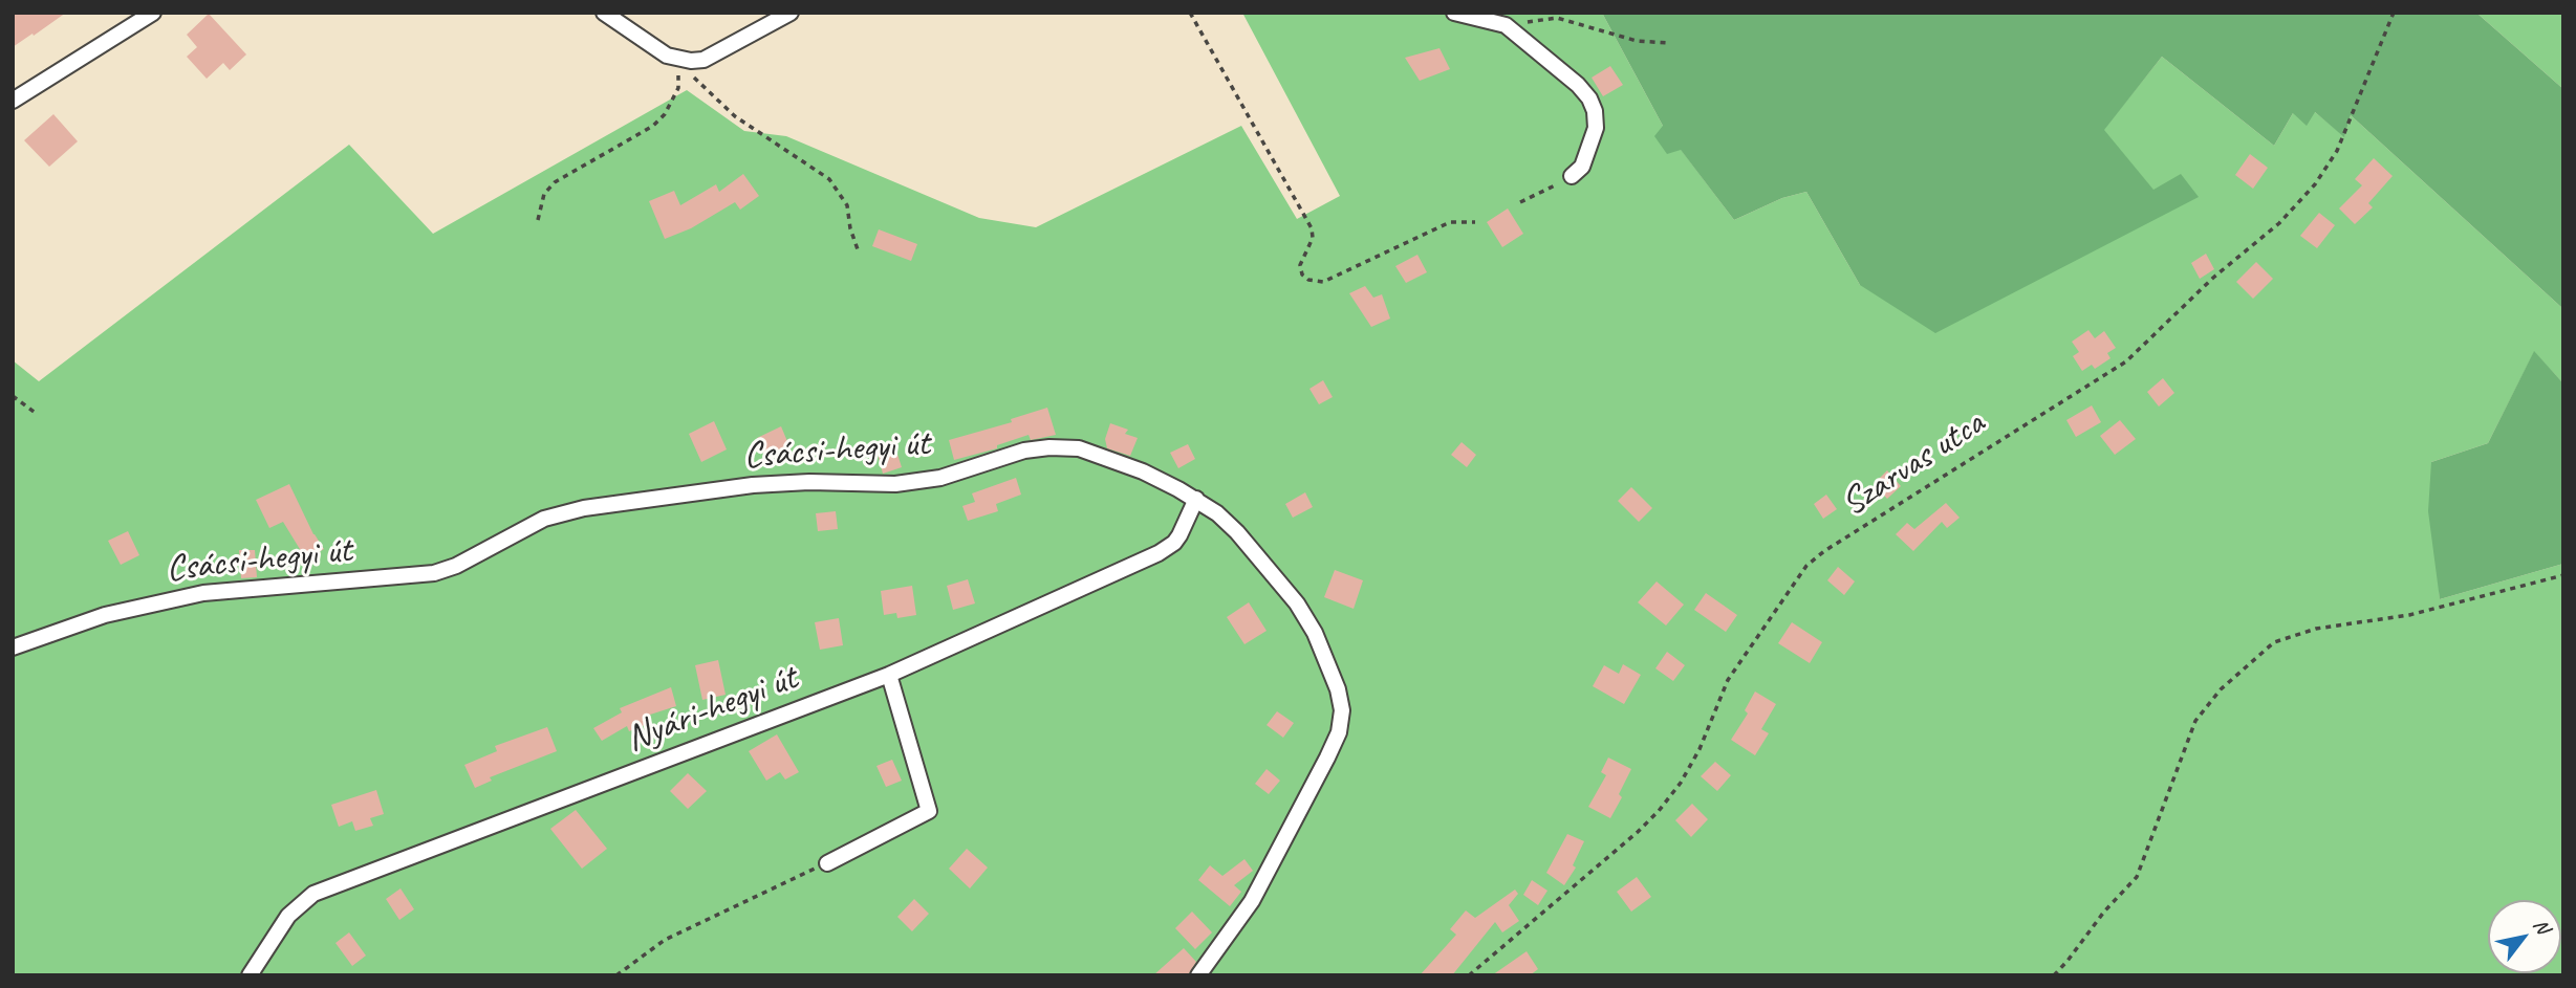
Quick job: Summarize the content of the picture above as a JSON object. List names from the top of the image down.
{
  "streets": {
    "street": ["Csácsi-hegyi út", "Nyári-hegyi út"],
    "path": ["Szarvas utca"]
  },
  "crossings": [
    ["Csácsi-hegyi út", "Nyári-hegyi út"]
  ],
  "north": "top right"
}
